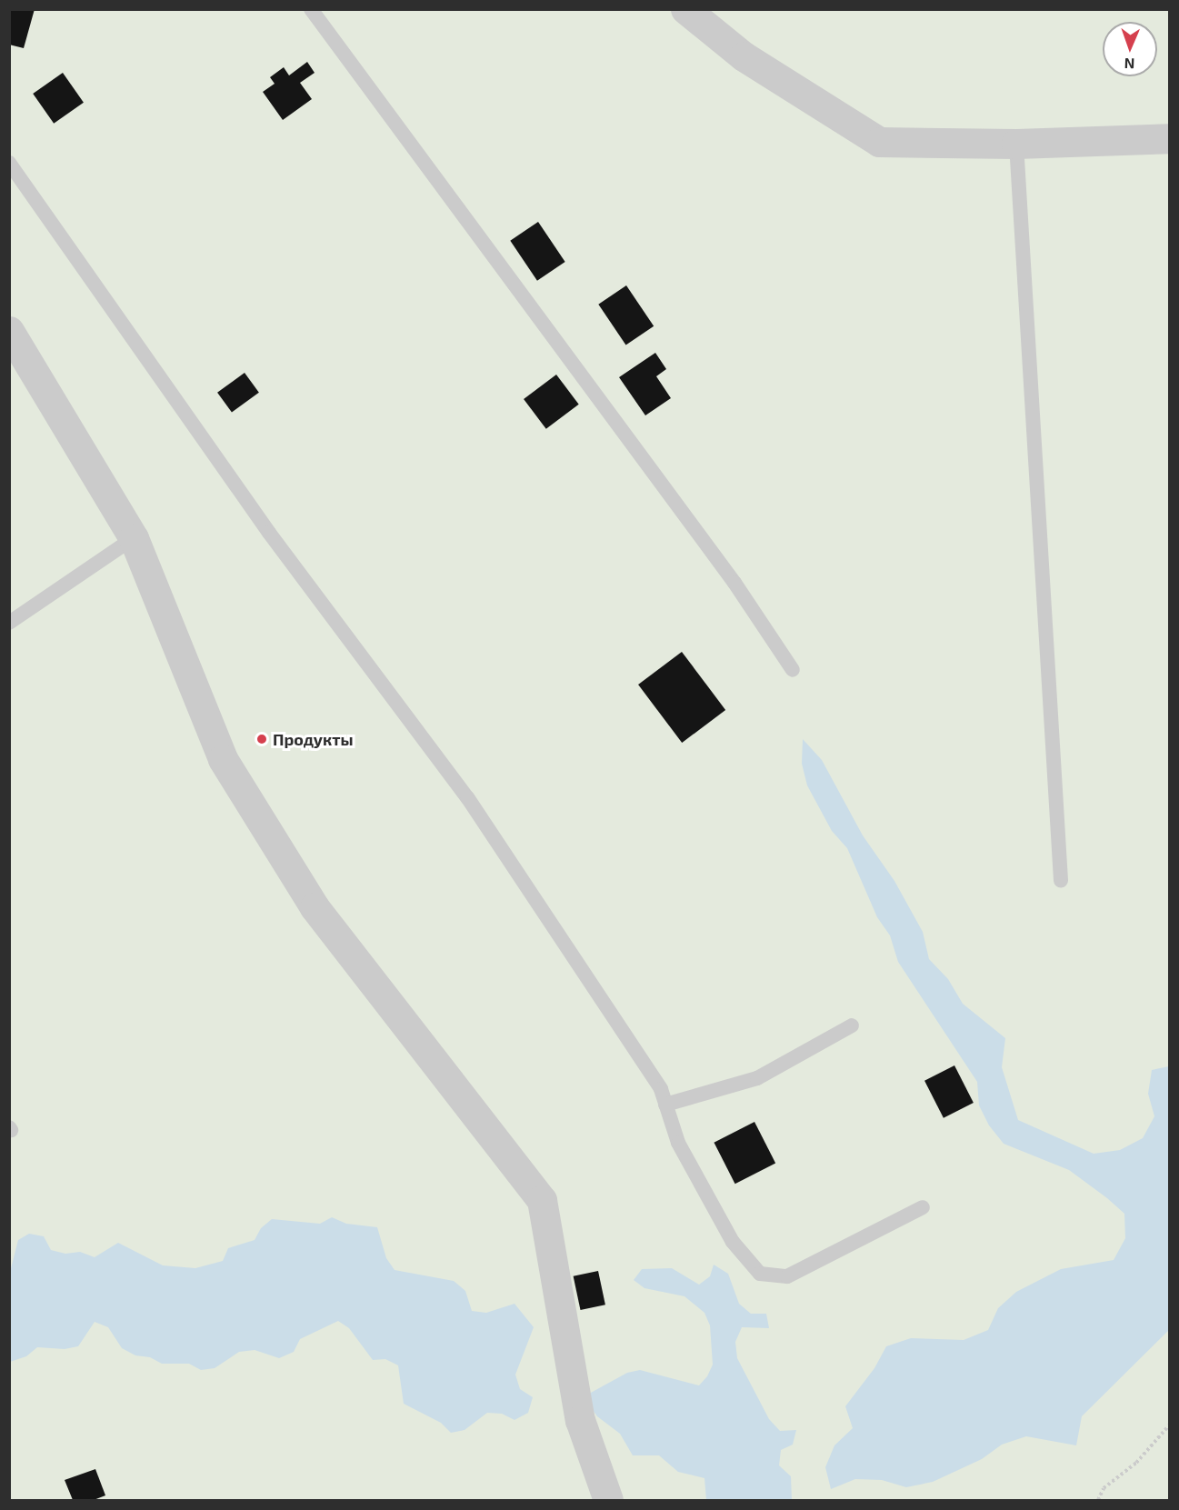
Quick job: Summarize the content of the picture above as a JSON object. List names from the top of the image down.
{
  "places": ["Продукты"],
  "north": "bottom"
}
